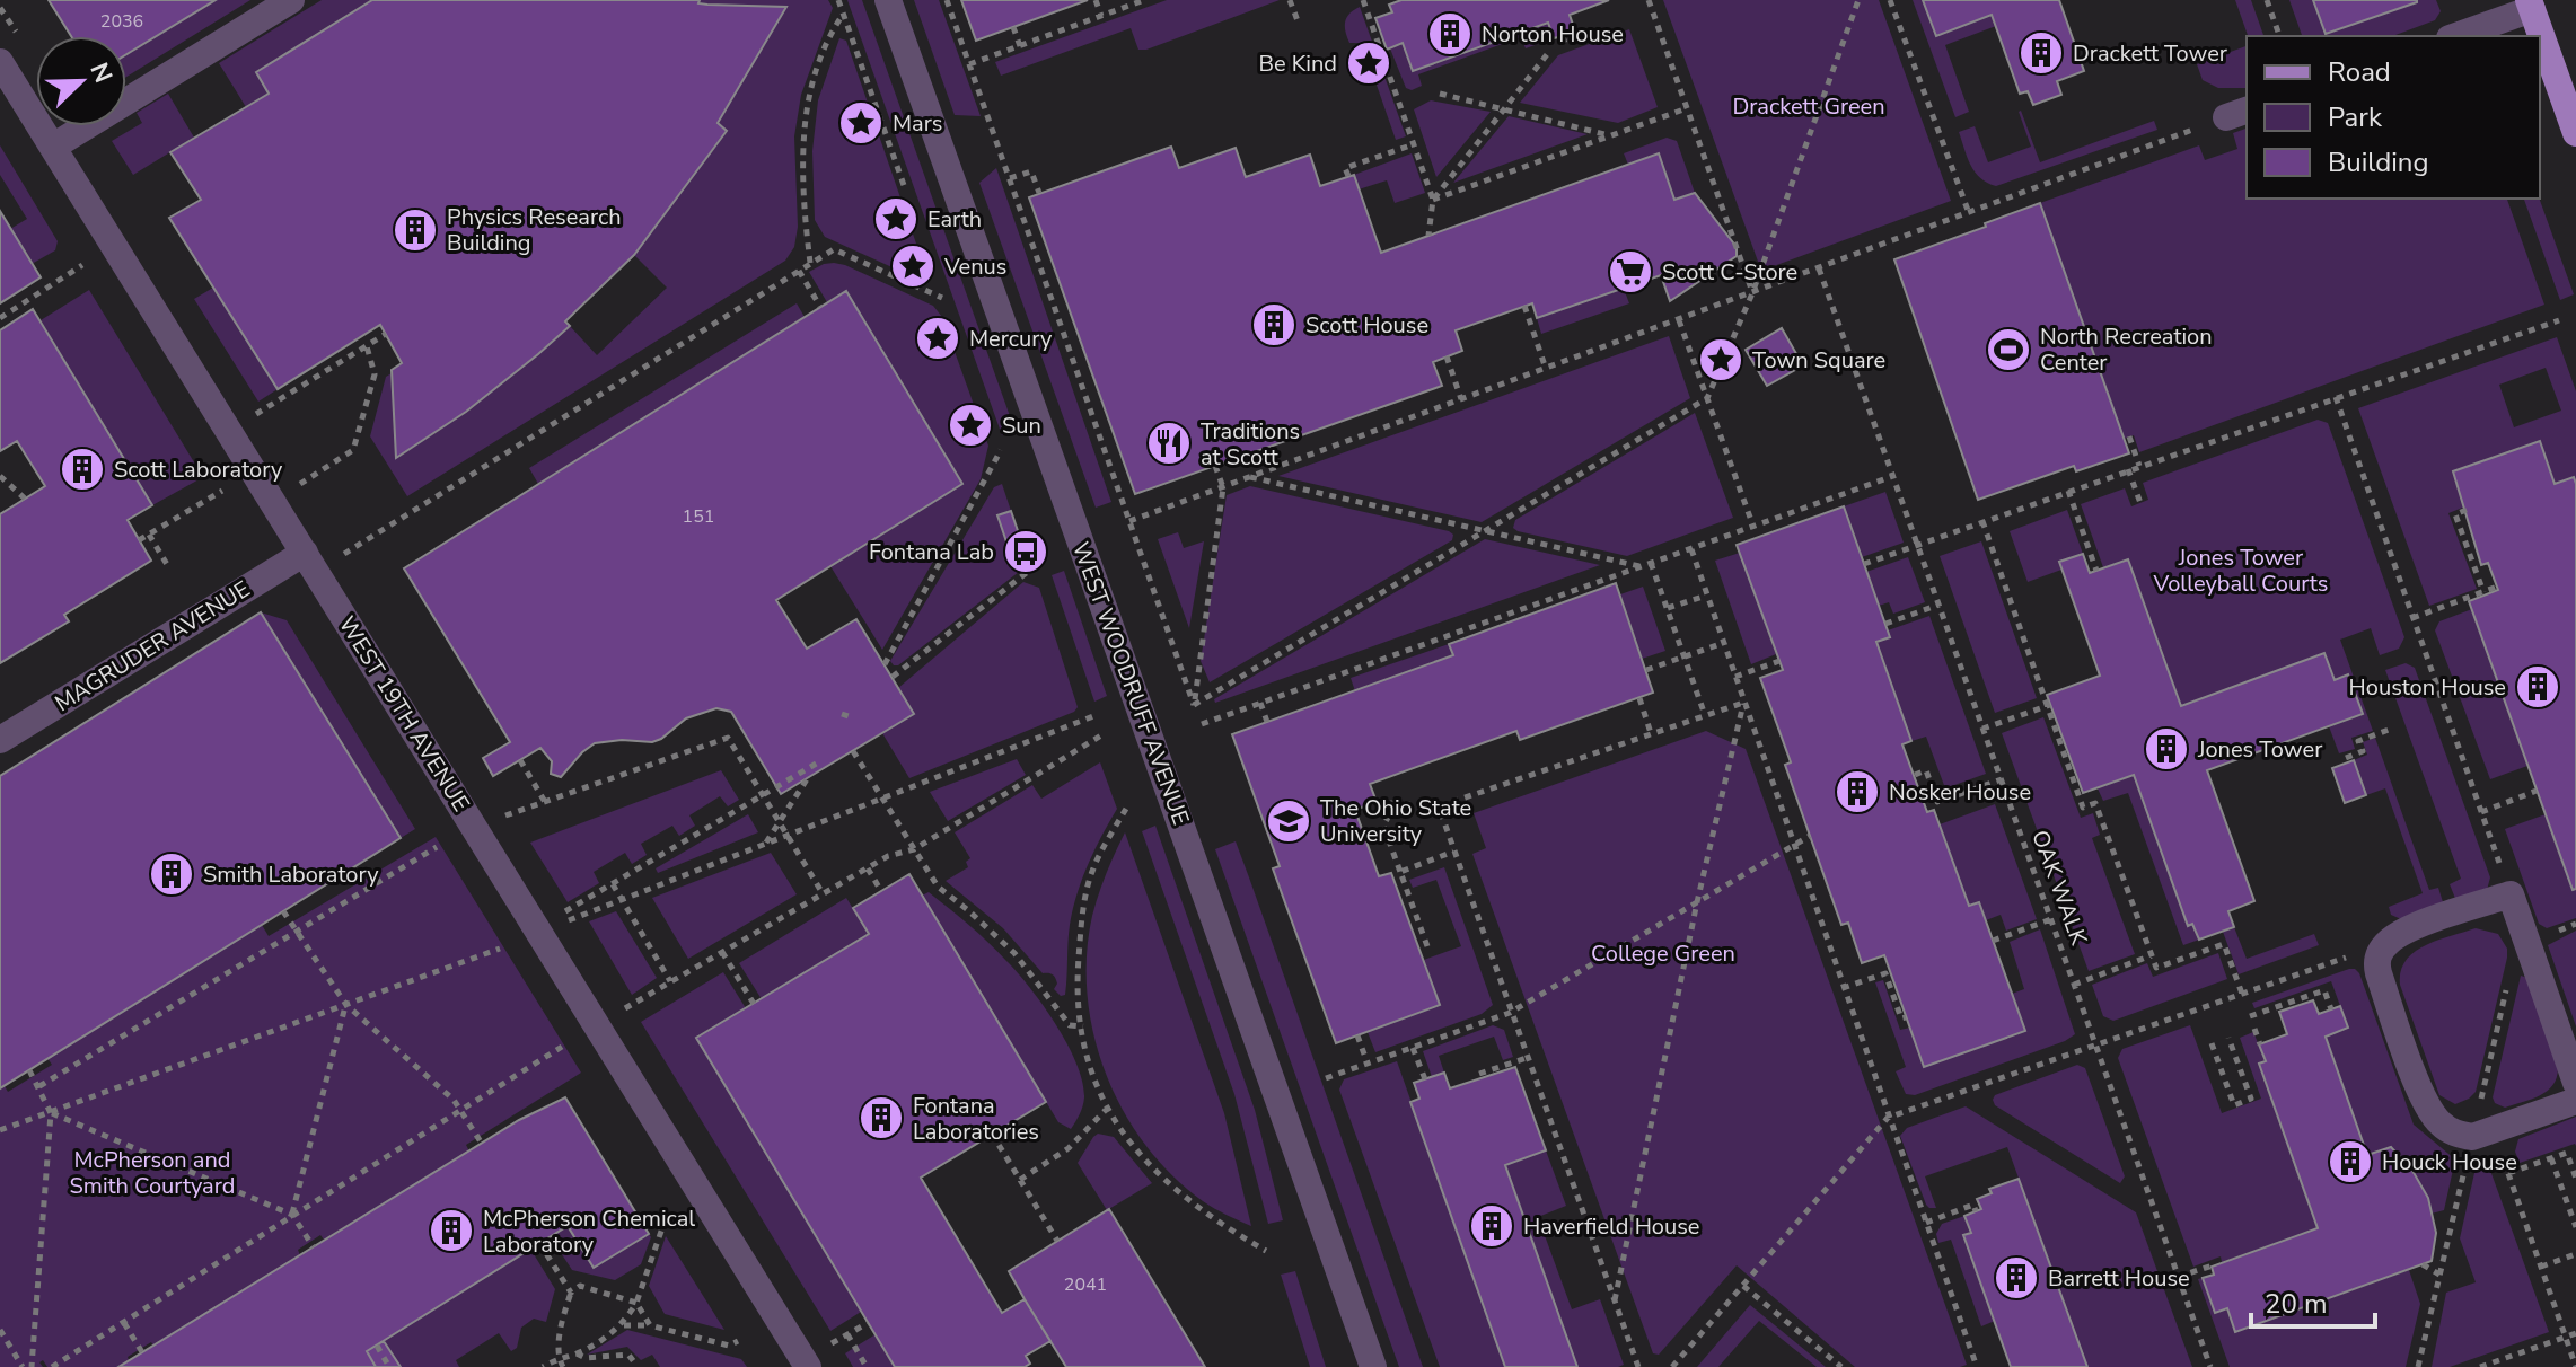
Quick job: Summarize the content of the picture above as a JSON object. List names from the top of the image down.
{
  "streets": {
    "street": ["MAGRUDER AVENUE", "WEST WOODRUFF AVENUE", "WEST 19TH AVENUE"],
    "path": ["OAK WALK"]
  },
  "crossings": [
    ["MAGRUDER AVENUE", "WEST 19TH AVENUE"]
  ],
  "parks": [
    "Drackett Green",
    "Jones Tower Volleyball Courts",
    "College Green",
    "McPherson and Smith Courtyard"
  ],
  "places": {
    "building": [
      "Norton House",
      "Drackett Tower",
      "Physics Research Building",
      "Scott House",
      "Scott Laboratory",
      "Houston House",
      "Jones Tower",
      "Nosker House",
      "Smith Laboratory",
      "Fontana Laboratories",
      "Houck House",
      "Haverfield House",
      "McPherson Chemical Laboratory",
      "Barrett House"
    ],
    "place": [
      "Be Kind",
      "Mars",
      "Earth",
      "Venus",
      "Mercury",
      "Town Square",
      "Sun"
    ],
    "supermarket": ["Scott C-Store"],
    "sports": ["North Recreation Center"],
    "restaurant": ["Traditions at Scott"],
    "bus stop": ["Fontana Lab"],
    "school or university": ["The Ohio State University"]
  },
  "house_numbers": ["2036", "151", "2041"],
  "legend": ["Road", "Park", "Building"],
  "scale_bar": "20 m",
  "north": "top right"
}
